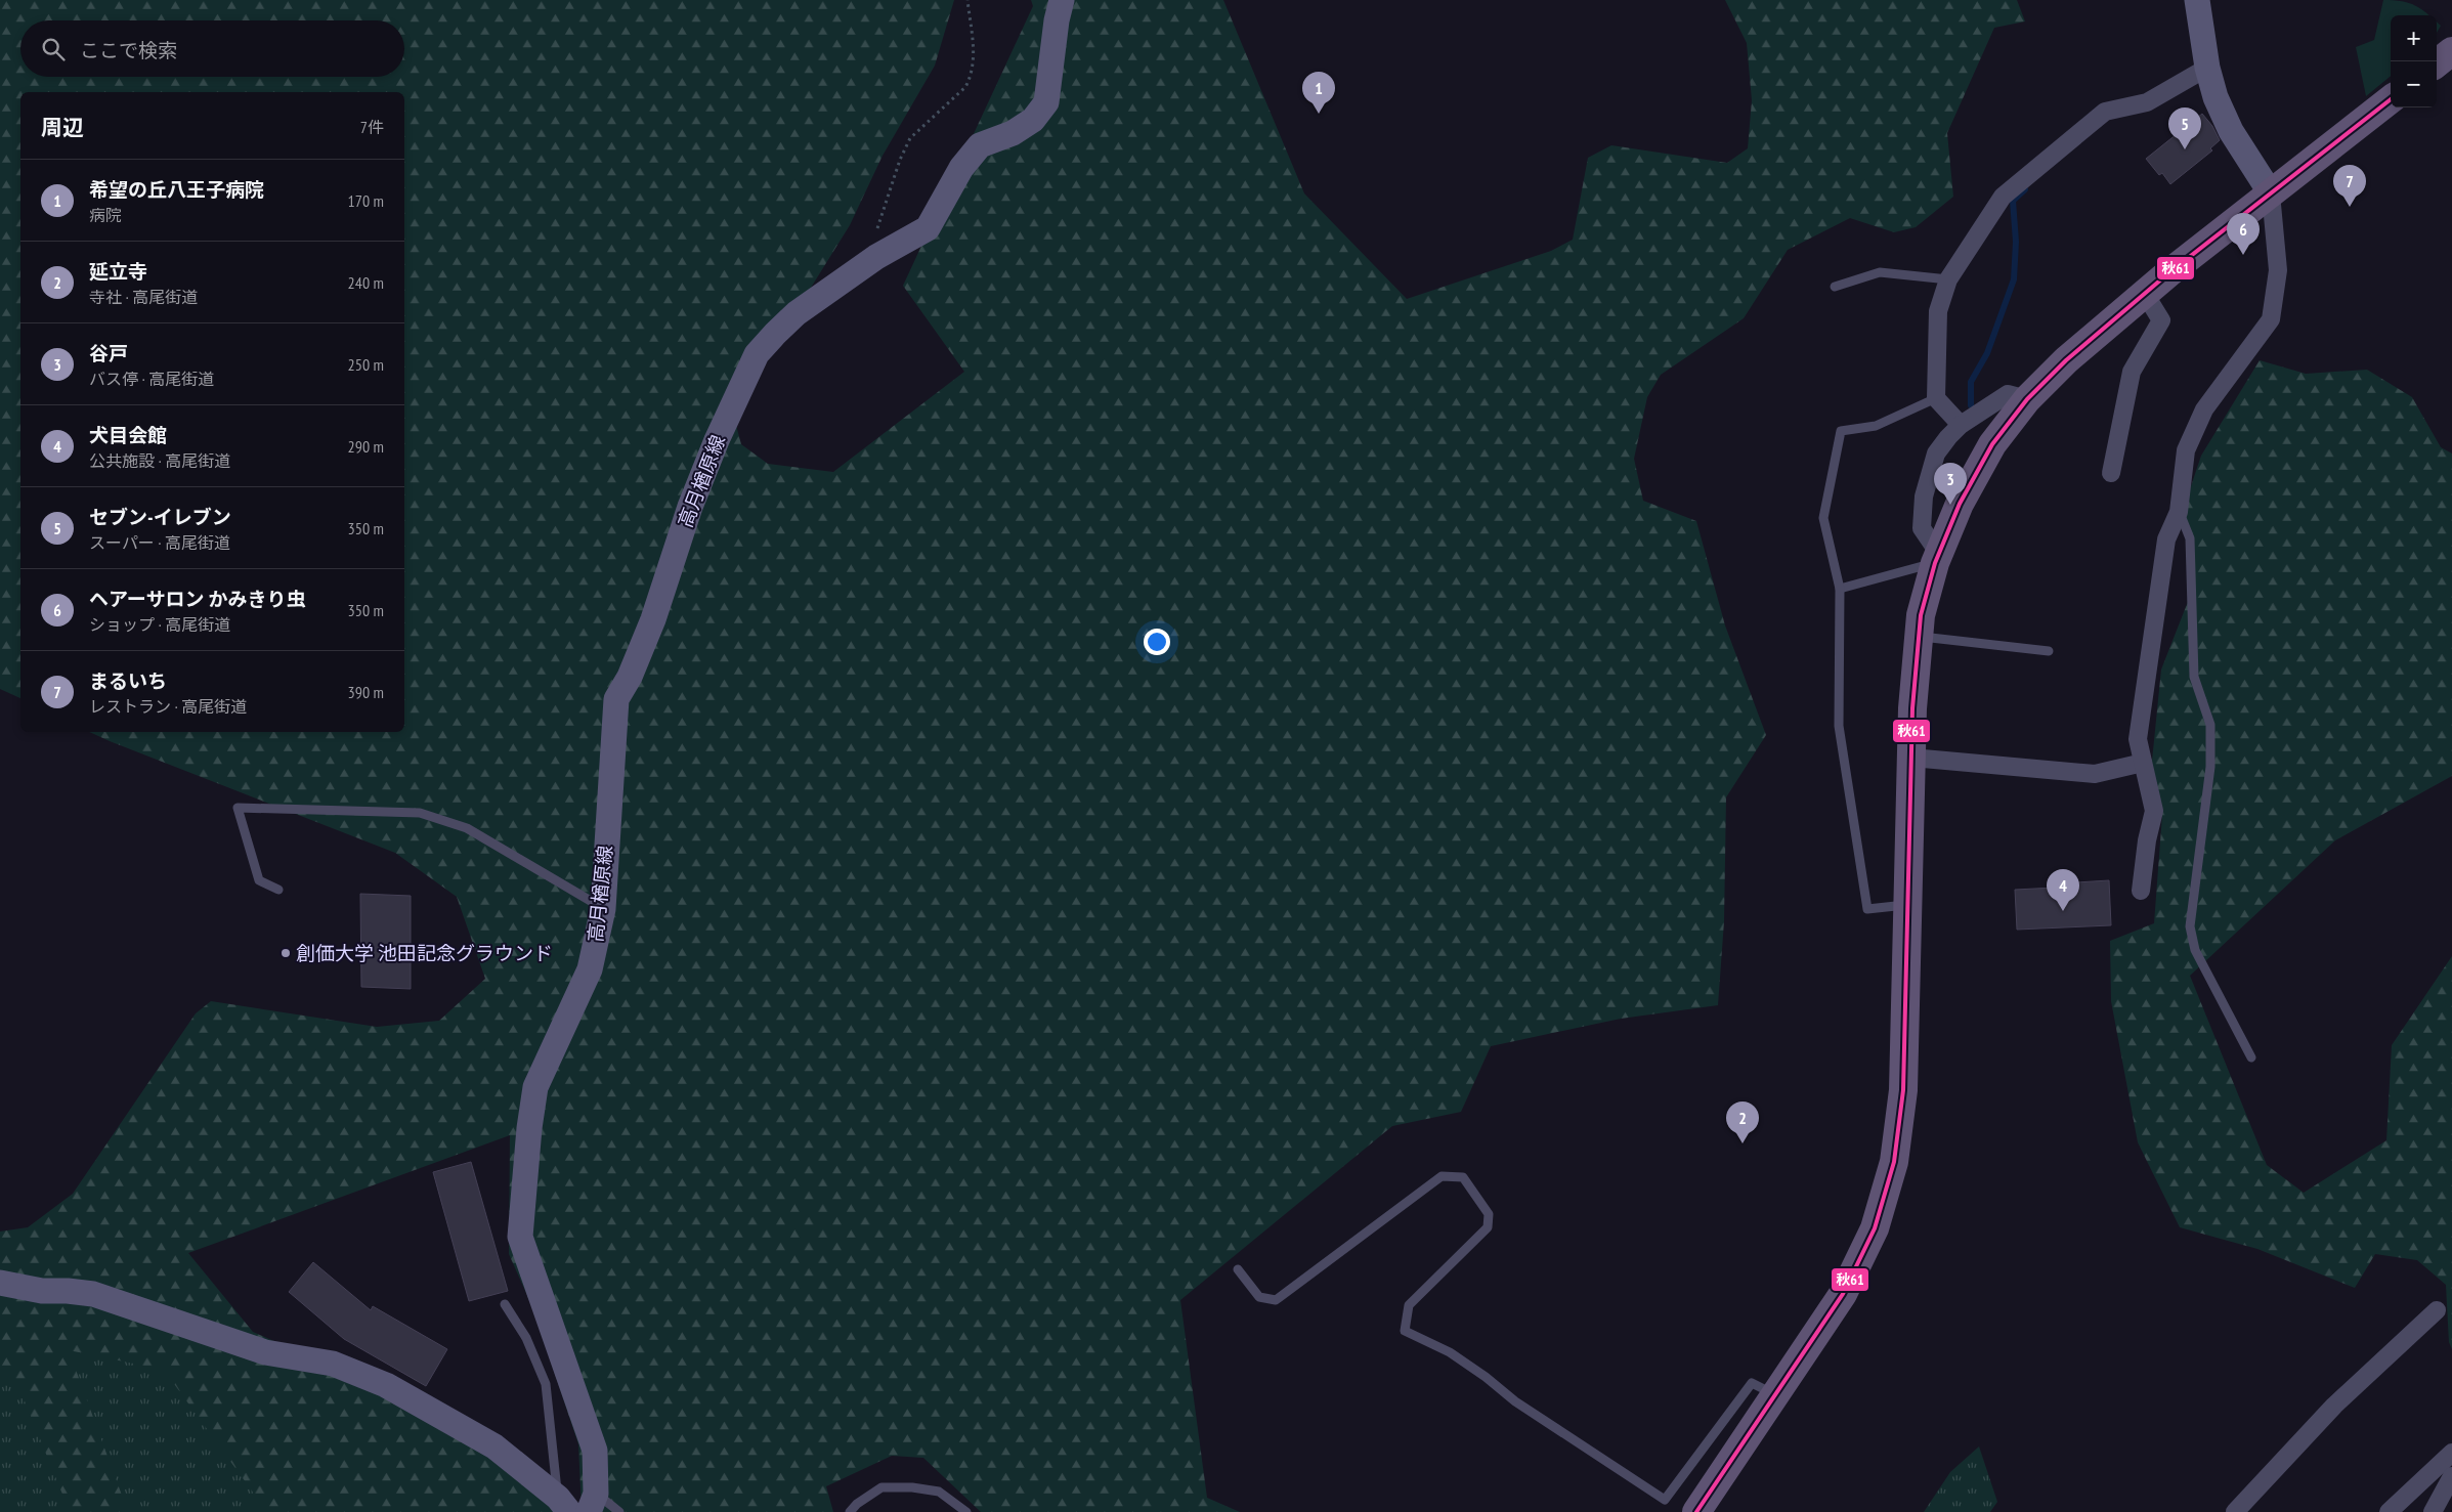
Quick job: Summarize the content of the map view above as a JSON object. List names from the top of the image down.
{
  "streets": {
    "main road": ["高月楢原線"]
  },
  "places": ["創価大学 池田記念グラウンド"],
  "lines": ["transit line 秋61"],
  "page": {
    "map_buttons": ["+", "−"],
    "search": "ここで検索",
    "pins": [
      "1",
      "5",
      "7",
      "6",
      "3",
      "4",
      "2"
    ],
    "heading": ["周辺", "7件"],
    "list": [
      {
        "mark": "1",
        "name": "希望の丘八王子病院",
        "note": "病院",
        "value": "170 m"
      },
      {
        "mark": "2",
        "name": "延立寺",
        "note": "寺社 · 高尾街道",
        "value": "240 m"
      },
      {
        "mark": "3",
        "name": "谷戸",
        "note": "バス停 · 高尾街道",
        "value": "250 m"
      },
      {
        "mark": "4",
        "name": "犬目会館",
        "note": "公共施設 · 高尾街道",
        "value": "290 m"
      },
      {
        "mark": "5",
        "name": "セブン-イレブン",
        "note": "スーパー · 高尾街道",
        "value": "350 m"
      },
      {
        "mark": "6",
        "name": "ヘアーサロン かみきり虫",
        "note": "ショップ · 高尾街道",
        "value": "350 m"
      },
      {
        "mark": "7",
        "name": "まるいち",
        "note": "レストラン · 高尾街道",
        "value": "390 m"
      }
    ]
  }
}
